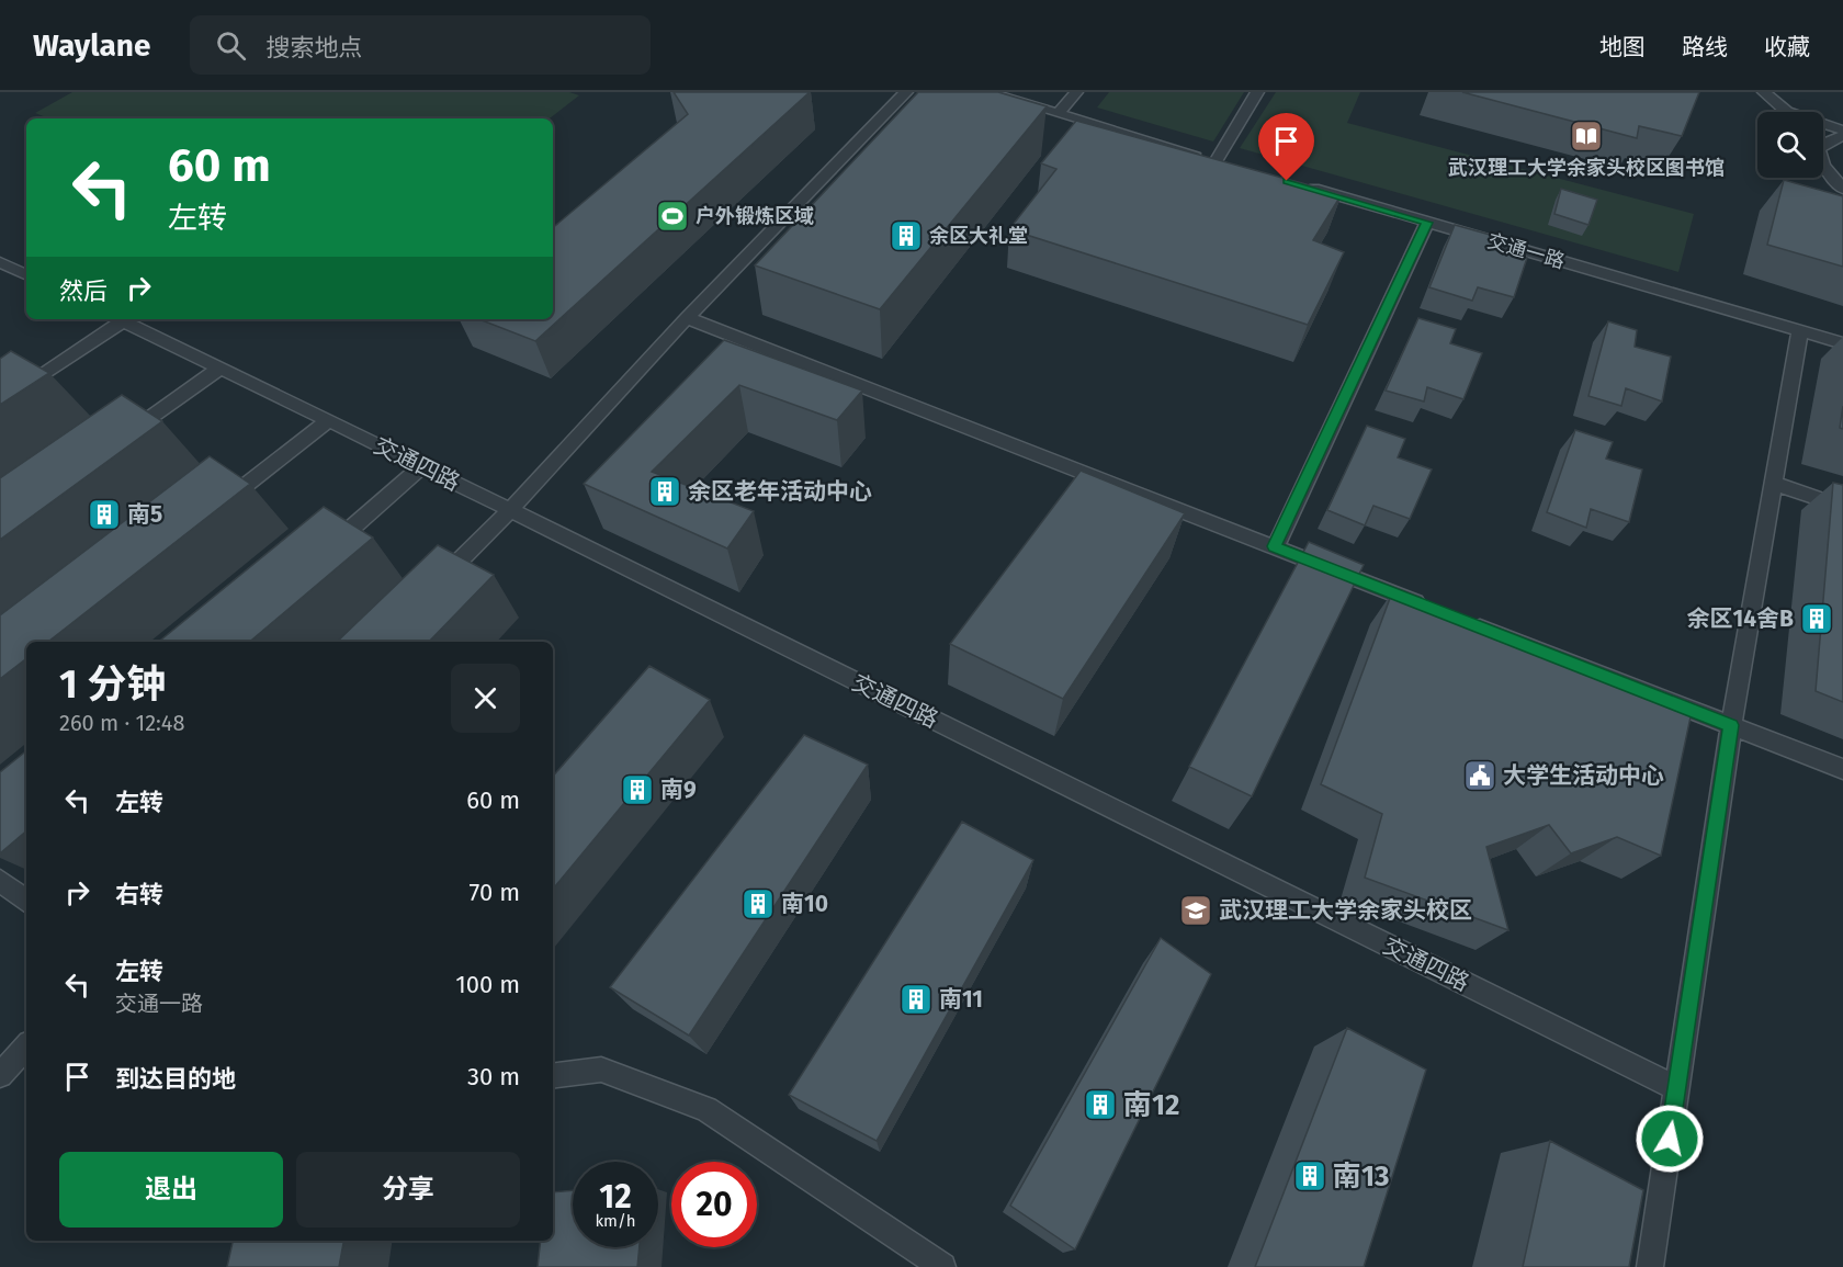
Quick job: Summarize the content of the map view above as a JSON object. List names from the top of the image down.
{
  "streets": {
    "lane": ["交通一路", "交通四路"]
  },
  "places": {
    "library": ["武汉理工大学余家头校区图书馆"],
    "sports": ["户外锻炼区域"],
    "building": [
      "余区大礼堂",
      "余区老年活动中心",
      "南5",
      "余区14舍B",
      "南9",
      "南10",
      "南11",
      "南12",
      "南13"
    ],
    "public building": ["大学生活动中心"],
    "school or university": ["武汉理工大学余家头校区"]
  },
  "page": {
    "header": "Waylane",
    "search": "搜索地点",
    "nav": ["地图", "路线", "收藏"],
    "turn": ["60 m", "左转"],
    "then": "然后",
    "heading": ["1 分钟", "260 m · 12:48"],
    "list": [
      {
        "name": "左转",
        "value": "60 m"
      },
      {
        "name": "右转",
        "value": "70 m"
      },
      {
        "name": "左转",
        "note": "交通一路",
        "value": "100 m"
      },
      {
        "name": "到达目的地",
        "value": "30 m"
      }
    ],
    "buttons": ["退出", "分享"],
    "speed": "12 km/h",
    "limit": "20"
  }
}
